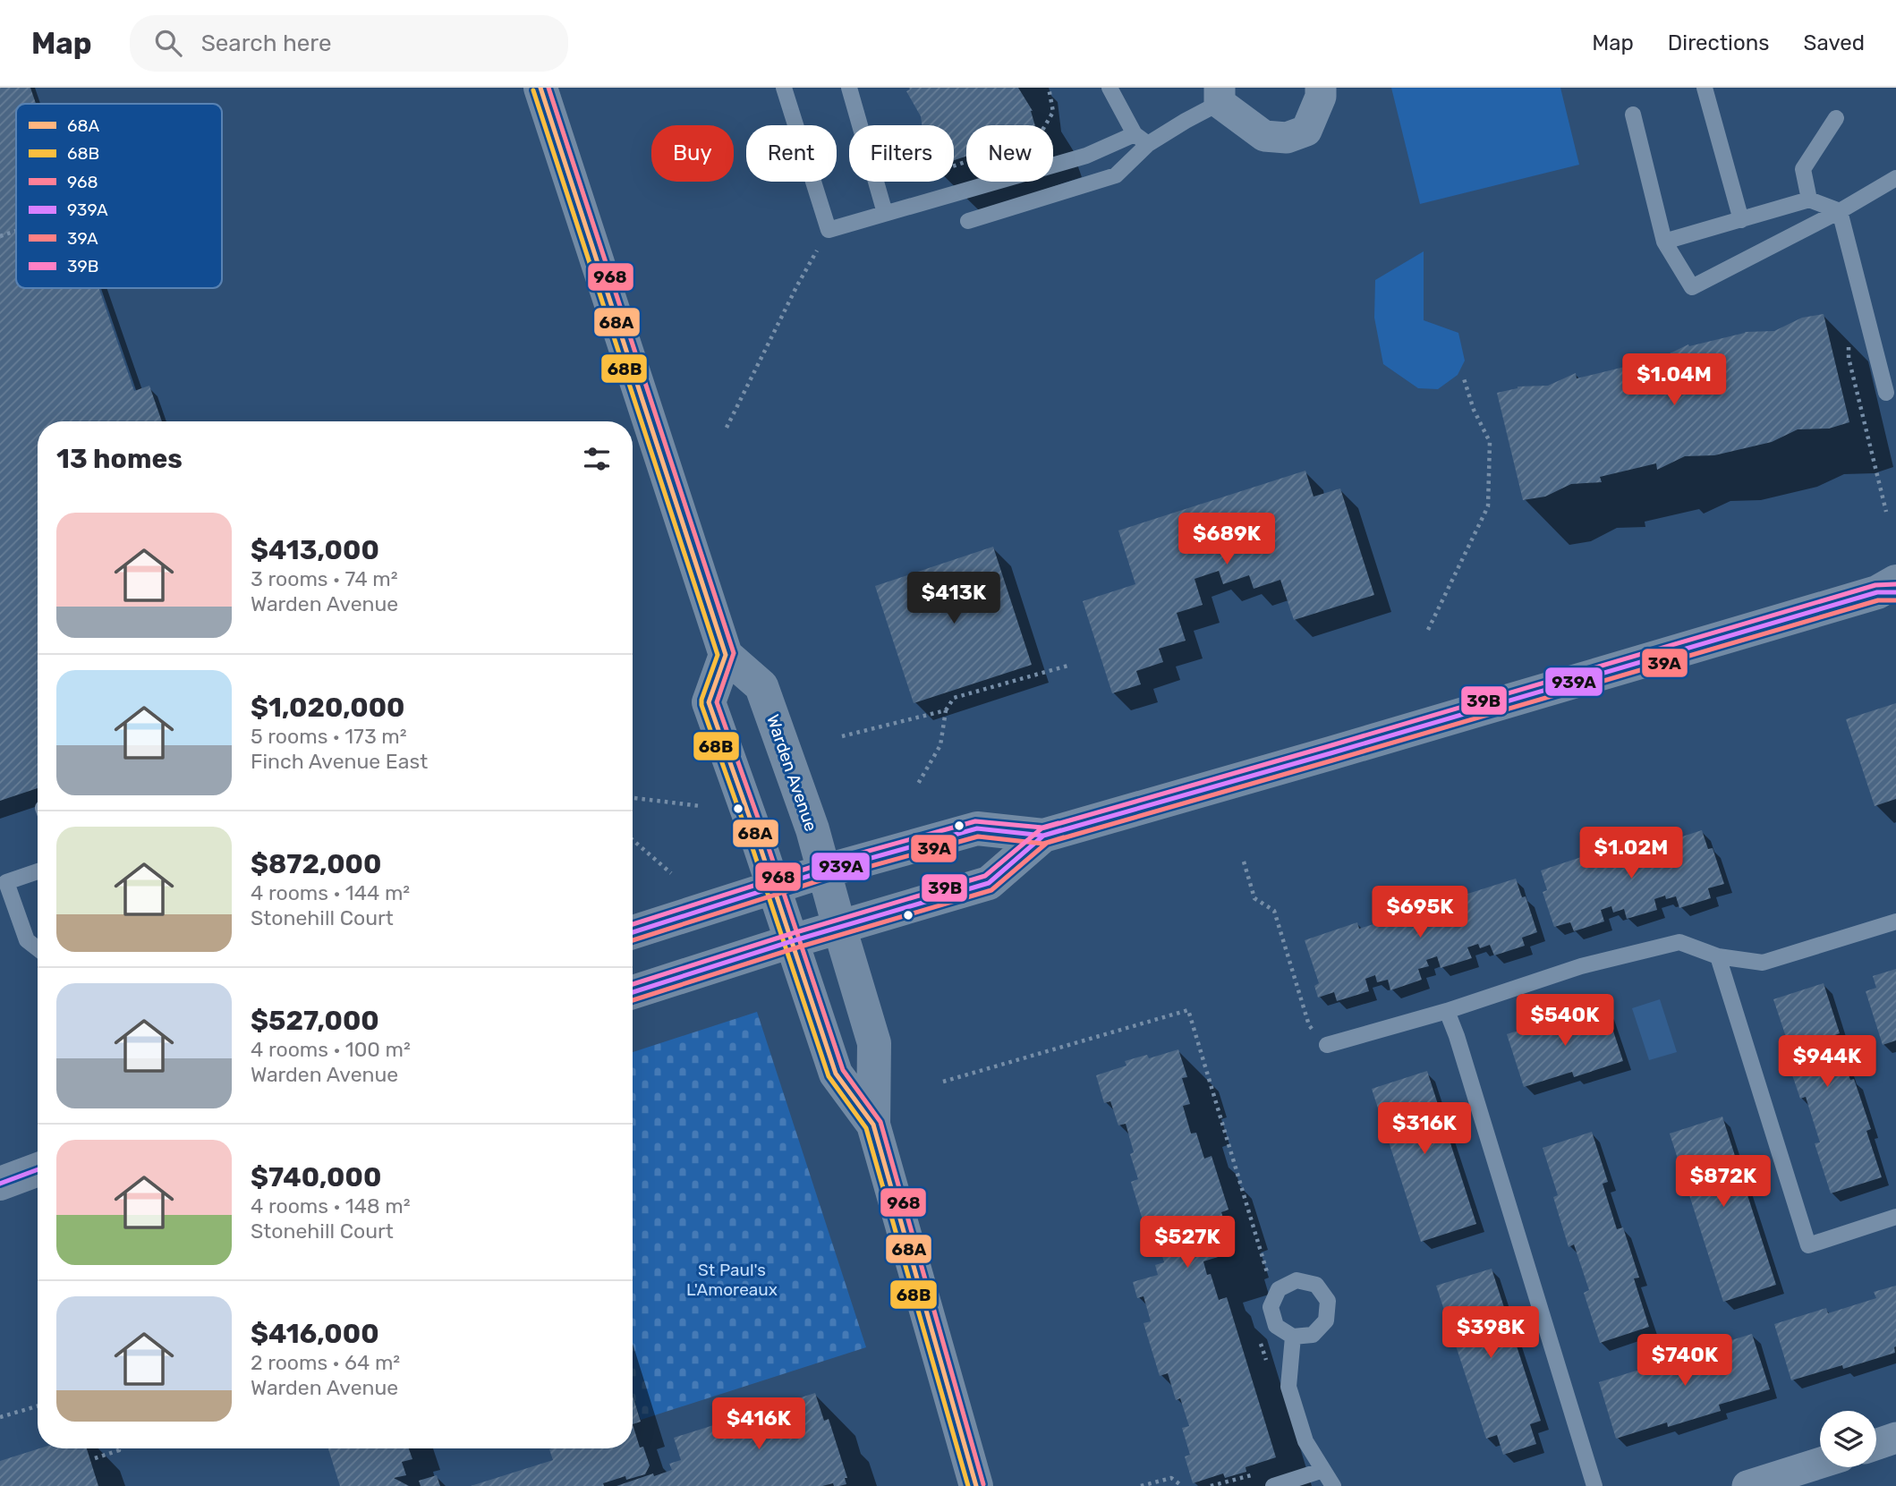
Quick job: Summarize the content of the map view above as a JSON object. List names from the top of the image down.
{
  "streets": {
    "main road": ["Warden Avenue"]
  },
  "parks": ["St Paul's L'Amoreaux"],
  "lines": [
    "transit line 68A",
    "transit line 968",
    "transit line 68B",
    "transit line 39B",
    "transit line 939A",
    "transit line 39A"
  ],
  "legend": [
    "68A",
    "68B",
    "968",
    "939A",
    "39A",
    "39B"
  ],
  "page": {
    "header": "Map",
    "search": "Search here",
    "nav": ["Map", "Directions", "Saved"],
    "chip": [
      "Buy",
      "Rent",
      "Filters",
      "New"
    ],
    "price": [
      "$1.04M",
      "$689K",
      "$413K",
      "$1.02M",
      "$695K",
      "$540K",
      "$944K",
      "$316K",
      "$872K",
      "$527K",
      "$398K",
      "$740K",
      "$416K"
    ],
    "heading": "13 homes",
    "list": [
      {
        "name": "$413,000",
        "note": "3 rooms · 74 m² · Warden Avenue"
      },
      {
        "name": "$1,020,000",
        "note": "5 rooms · 173 m² · Finch Avenue East"
      },
      {
        "name": "$872,000",
        "note": "4 rooms · 144 m² · Stonehill Court"
      },
      {
        "name": "$527,000",
        "note": "4 rooms · 100 m² · Warden Avenue"
      },
      {
        "name": "$740,000",
        "note": "4 rooms · 148 m² · Stonehill Court"
      },
      {
        "name": "$416,000",
        "note": "2 rooms · 64 m² · Warden Avenue"
      }
    ]
  }
}
